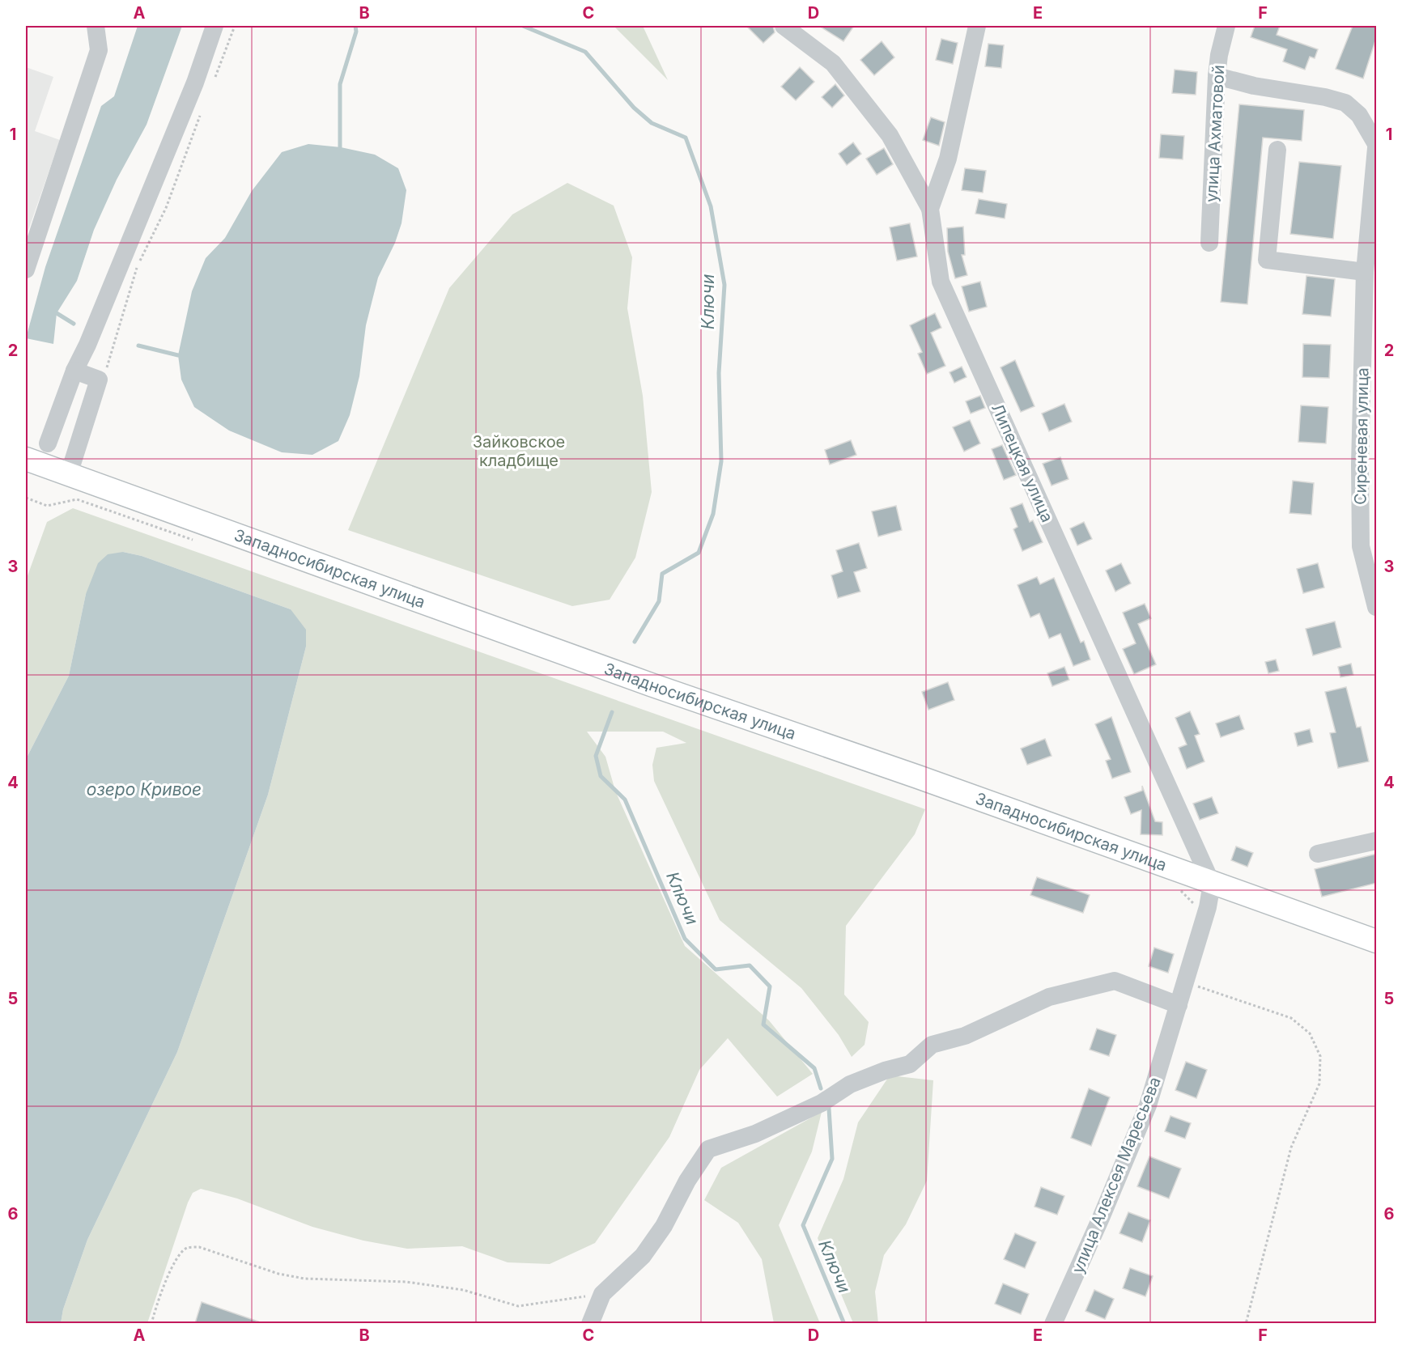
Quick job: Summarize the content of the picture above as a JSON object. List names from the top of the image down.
{
  "streets": {
    "main road": ["Западносибирская улица"],
    "street": [
      "улица Ахматовой",
      "Сиреневая улица",
      "Липецкая улица",
      "улица Алексея Маресьева"
    ]
  },
  "crossings": [
    ["Липецкая улица", "Западносибирская улица"],
    ["Липецкая улица", "улица Алексея Маресьева"],
    ["Западносибирская улица", "улица Алексея Маресьева"]
  ],
  "water": ["Ключи", "озеро Кривое"],
  "parks": ["Зайковское кладбище"],
  "grid": {
    "columns": [
      "A",
      "B",
      "C",
      "D",
      "E",
      "F"
    ],
    "rows": [
      "1",
      "2",
      "3",
      "4",
      "5",
      "6"
    ]
  }
}
